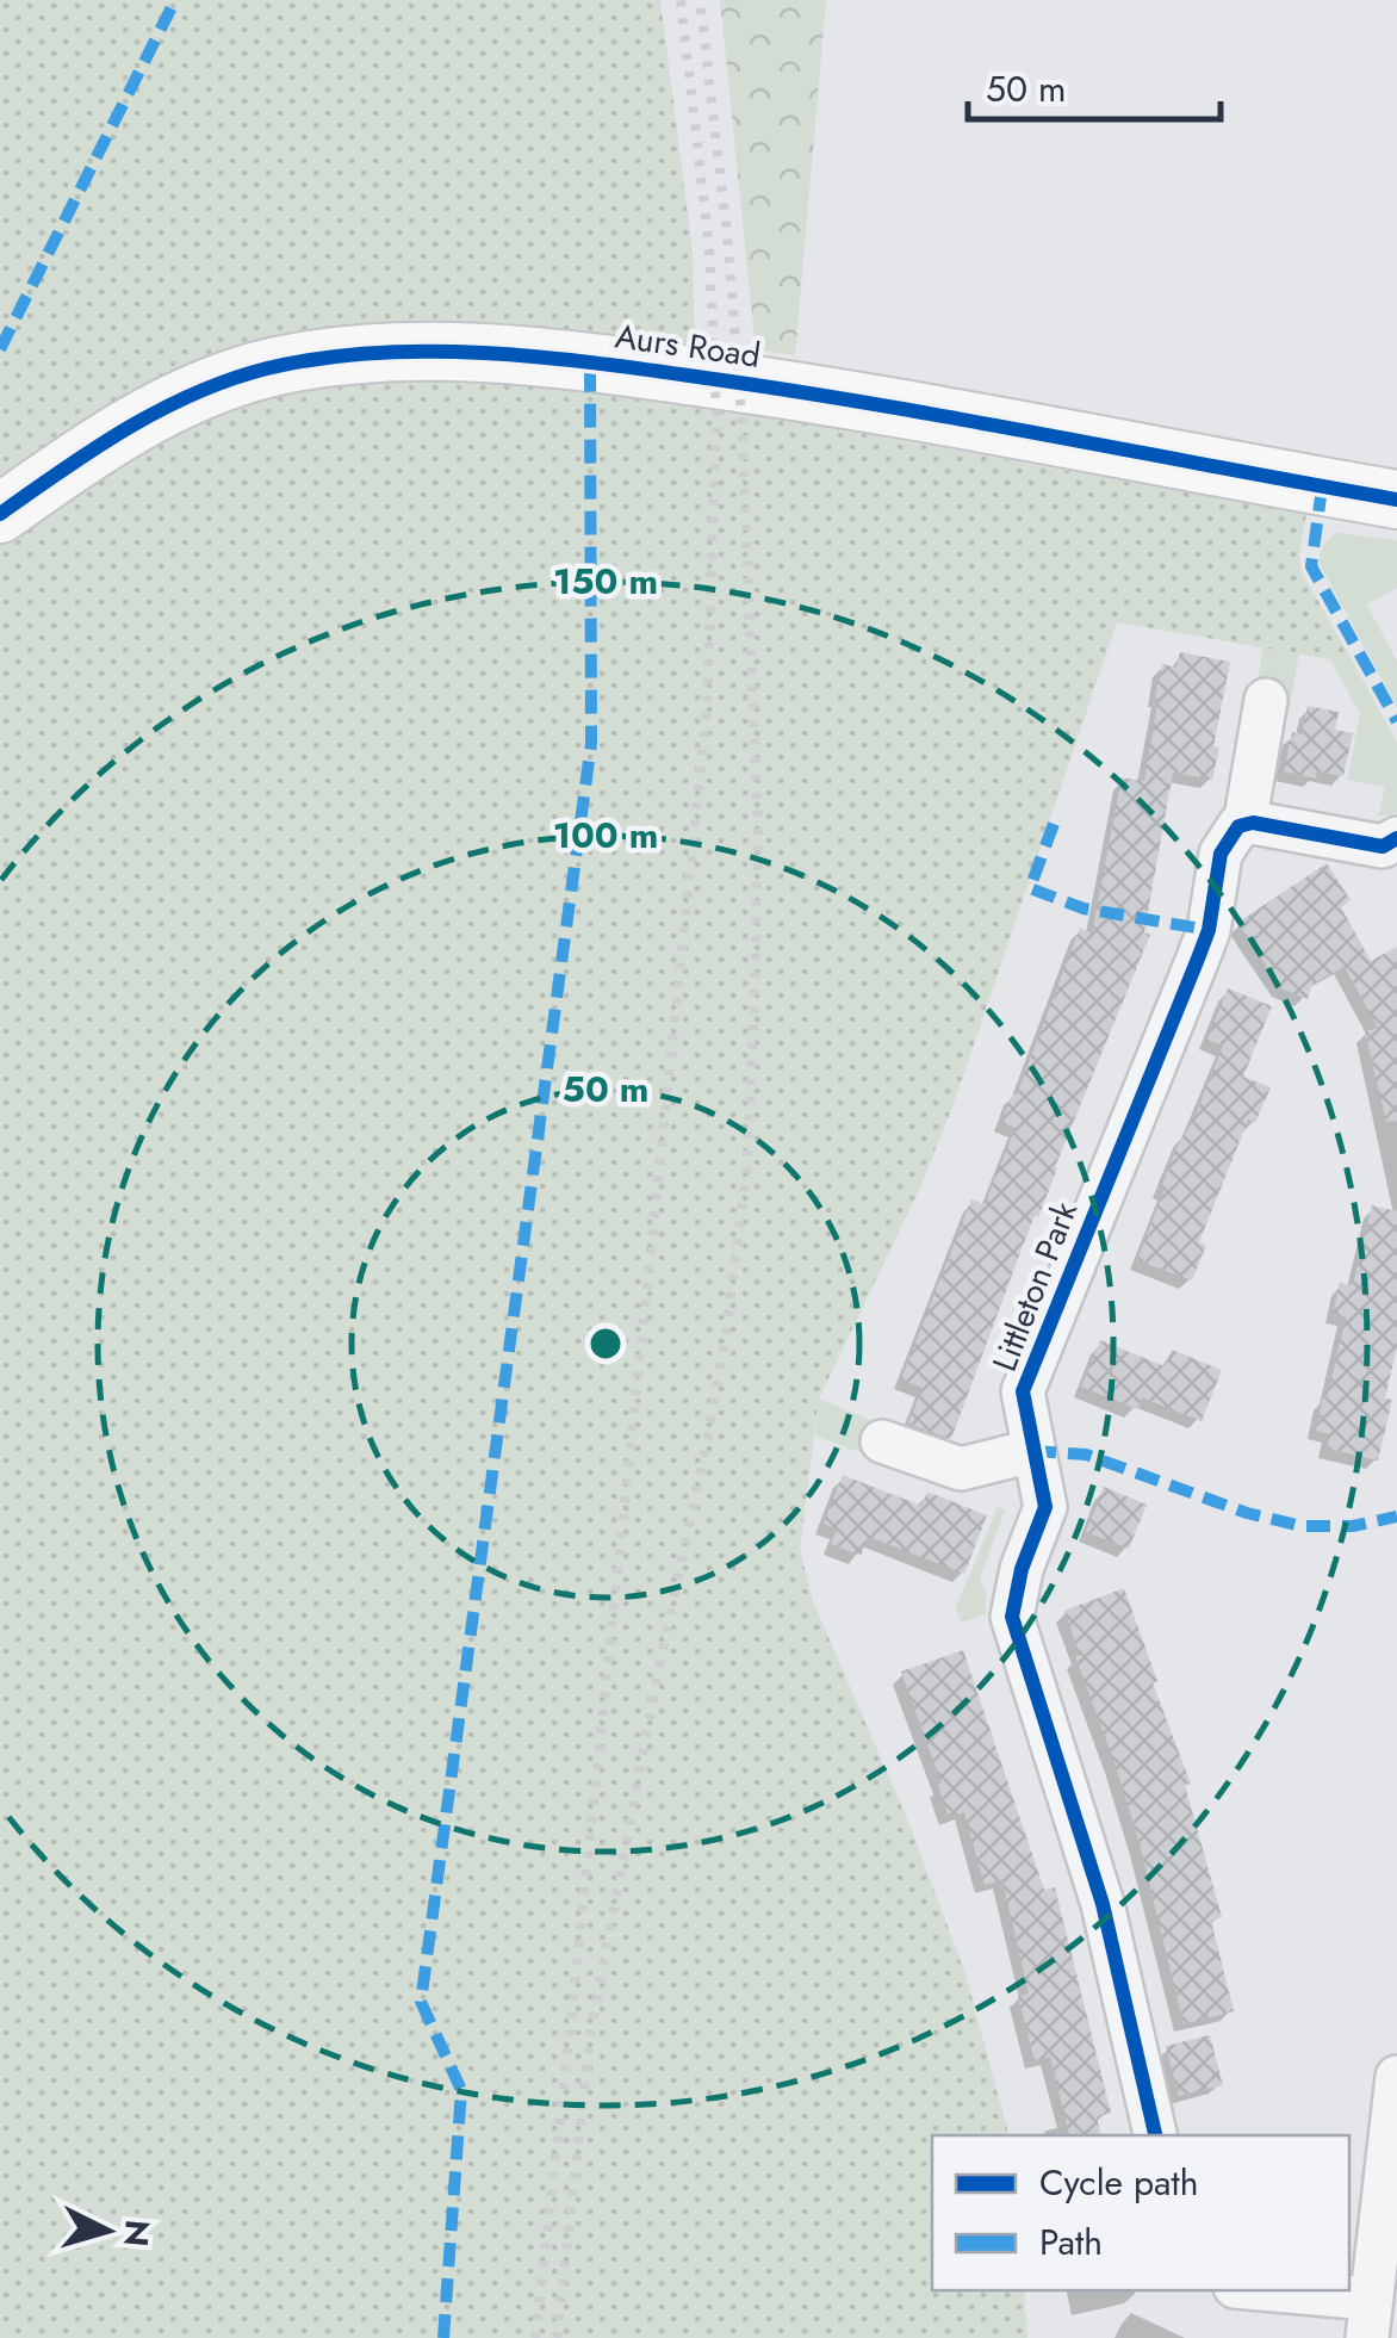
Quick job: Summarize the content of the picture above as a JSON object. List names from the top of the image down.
{
  "streets": {
    "street": ["Aurs Road", "Littleton Park"]
  },
  "legend": ["Cycle path", "Path"],
  "scale_bar": "50 m",
  "north": "right",
  "rings": ["150 m", "100 m", "50 m"]
}
